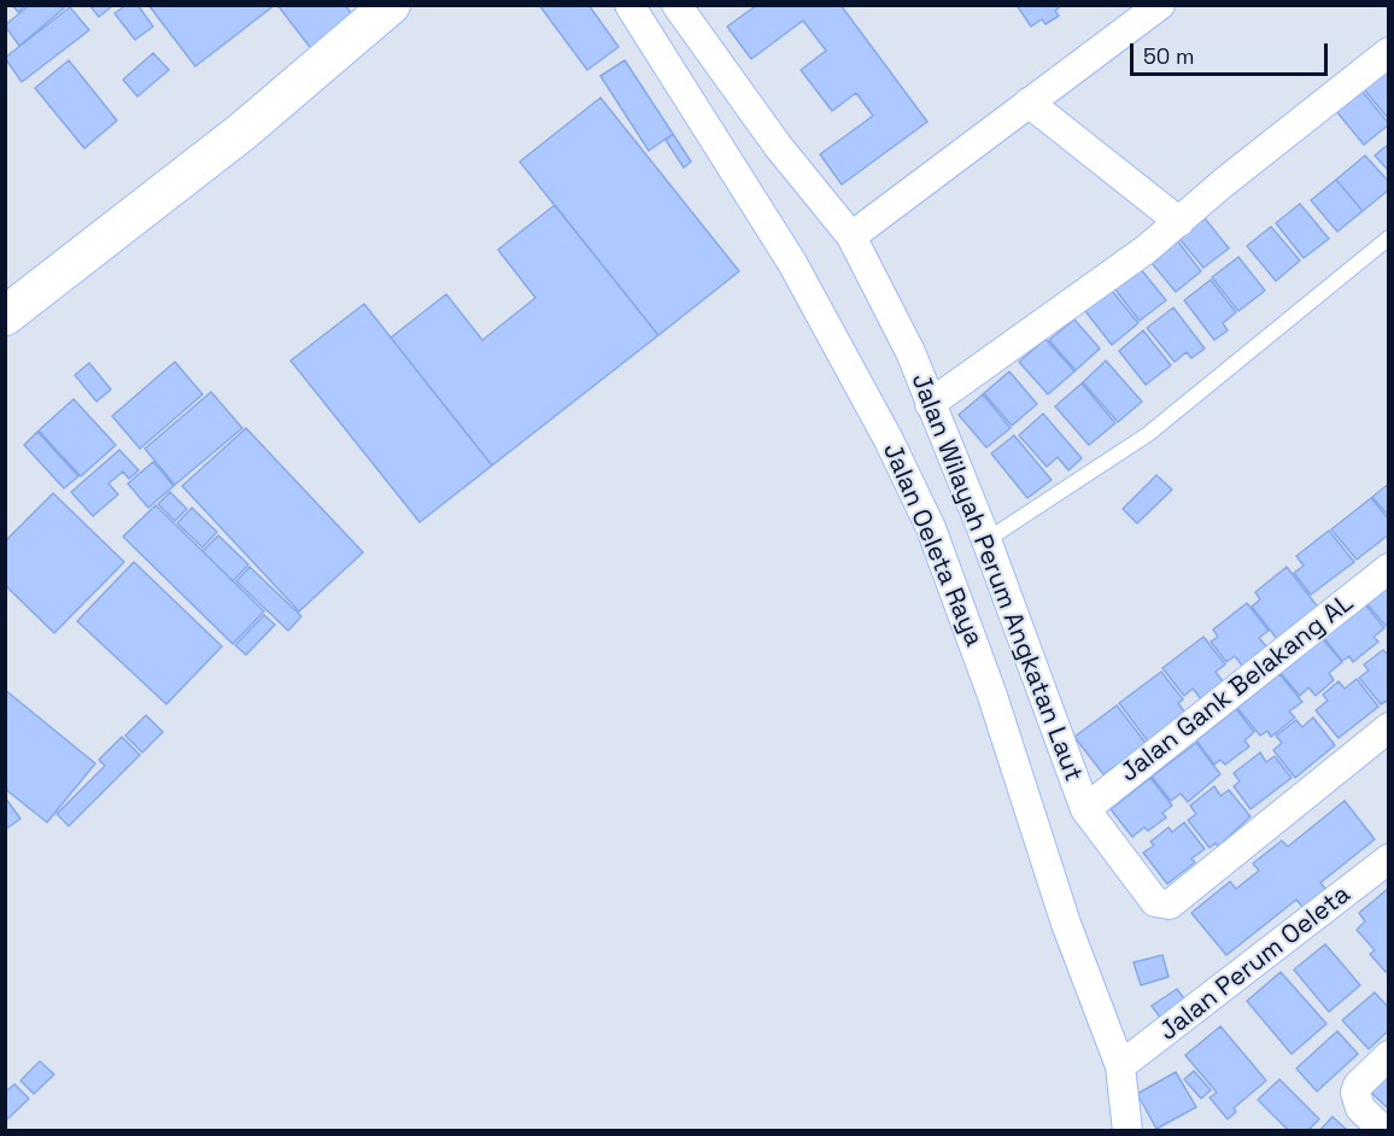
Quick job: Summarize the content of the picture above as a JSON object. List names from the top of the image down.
{
  "streets": {
    "street": [
      "Jalan Oeleta Raya",
      "Jalan Wilayah Perum Angkatan Laut",
      "Jalan Gank Belakang AL",
      "Jalan Perum Oeleta"
    ]
  },
  "crossings": [
    ["Jalan Oeleta Raya", "Jalan Perum Oeleta"],
    ["Jalan Wilayah Perum Angkatan Laut", "Jalan Gank Belakang AL"]
  ],
  "scale_bar": "50 m"
}
